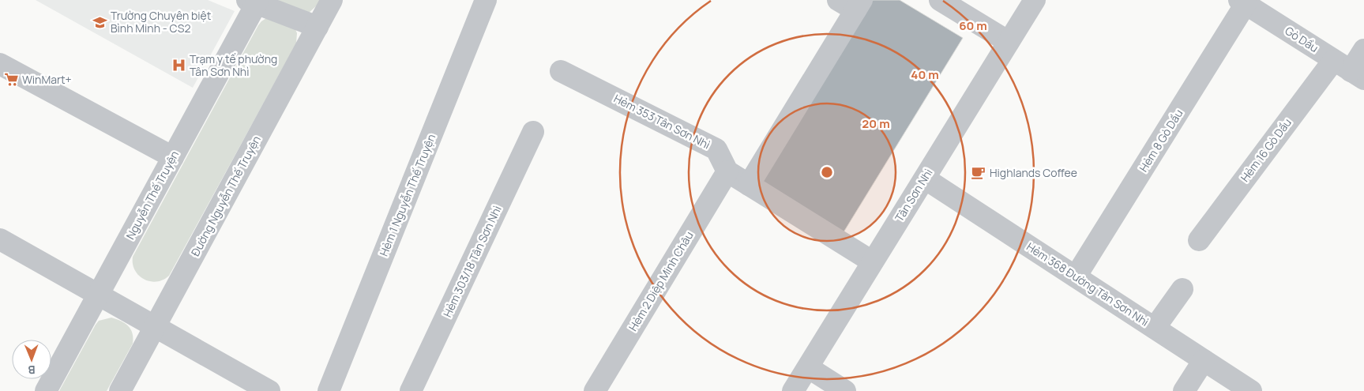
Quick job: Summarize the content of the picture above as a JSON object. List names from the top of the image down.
{
  "streets": {
    "street": [
      "Gò Dầu",
      "Hẻm 353 Tân Sơn Nhì",
      "Hẻm 8 Gò Dầu",
      "Hẻm 16 Gò Dầu",
      "Nguyễn Thế Truyện",
      "Hẻm 1 Nguyễn Thế Truyện",
      "Tân Sơn Nhì",
      "Đường Nguyễn Thế Truyện",
      "Hẻm 303/18 Tân Sơn Nhì",
      "Hẻm 2 Diệp Minh Châu",
      "Hẻm 368 Đường Tân Sơn Nhì"
    ]
  },
  "crossings": [
    ["Gò Dầu", "Hẻm 8 Gò Dầu"],
    ["Gò Dầu", "Hẻm 16 Gò Dầu"],
    ["Hẻm 353 Tân Sơn Nhì", "Hẻm 2 Diệp Minh Châu"],
    ["Hẻm 8 Gò Dầu", "Hẻm 368 Đường Tân Sơn Nhì"],
    ["Tân Sơn Nhì", "Hẻm 368 Đường Tân Sơn Nhì"]
  ],
  "places": {
    "school or university": ["Trường Chuyên biệt Bình Minh - CS2"],
    "hospital": ["Trạm y tế phường Tân Sơn Nhì"],
    "supermarket": ["WinMart+"],
    "cafe": ["Highlands Coffee"]
  },
  "north": "bottom",
  "rings": ["60 m", "40 m", "20 m"]
}
